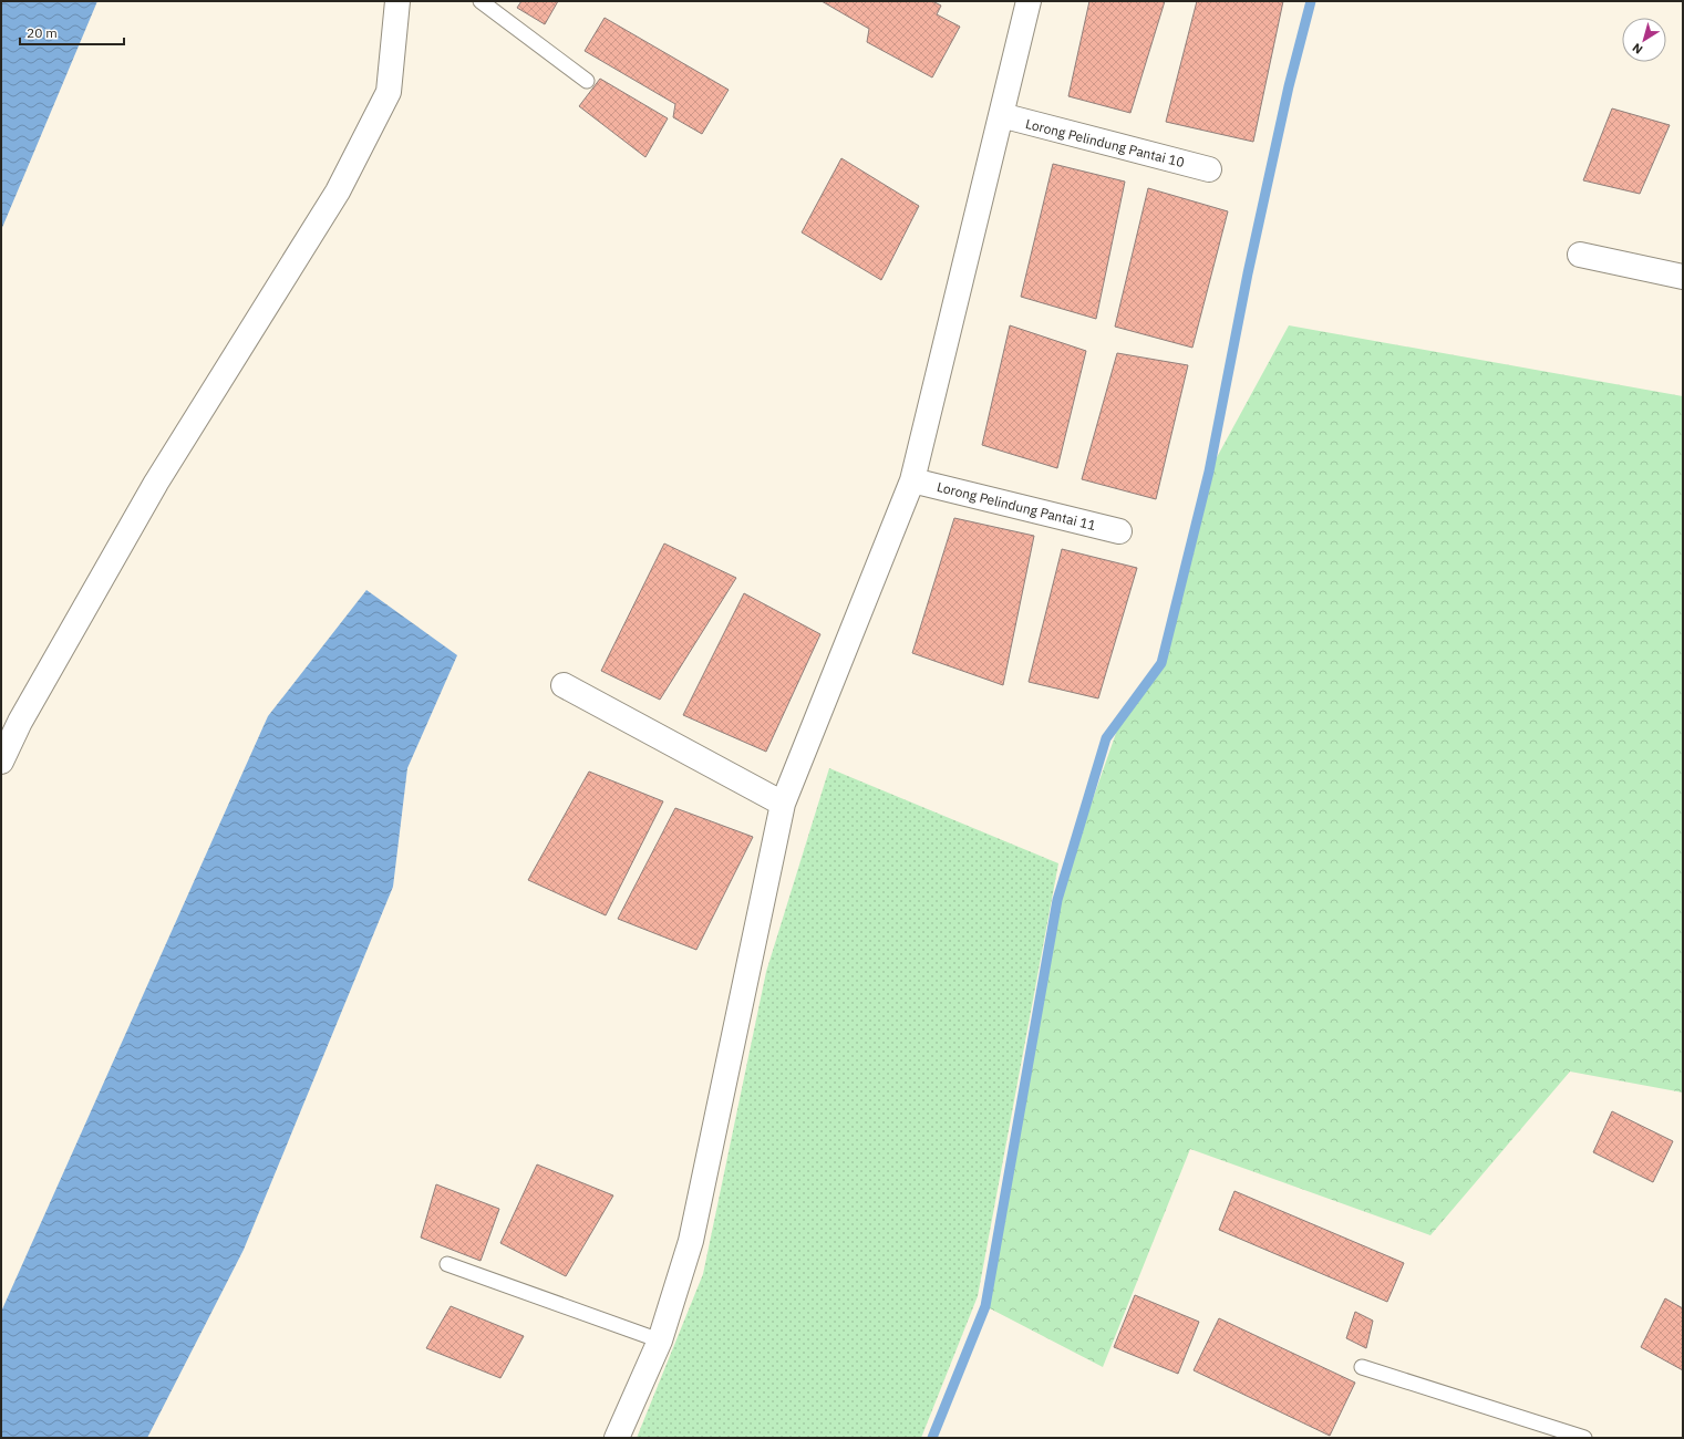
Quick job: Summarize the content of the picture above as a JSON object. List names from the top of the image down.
{
  "streets": {
    "street": ["Lorong Pelindung Pantai 10", "Lorong Pelindung Pantai 11"]
  },
  "scale_bar": "20 m",
  "north": "bottom left"
}
